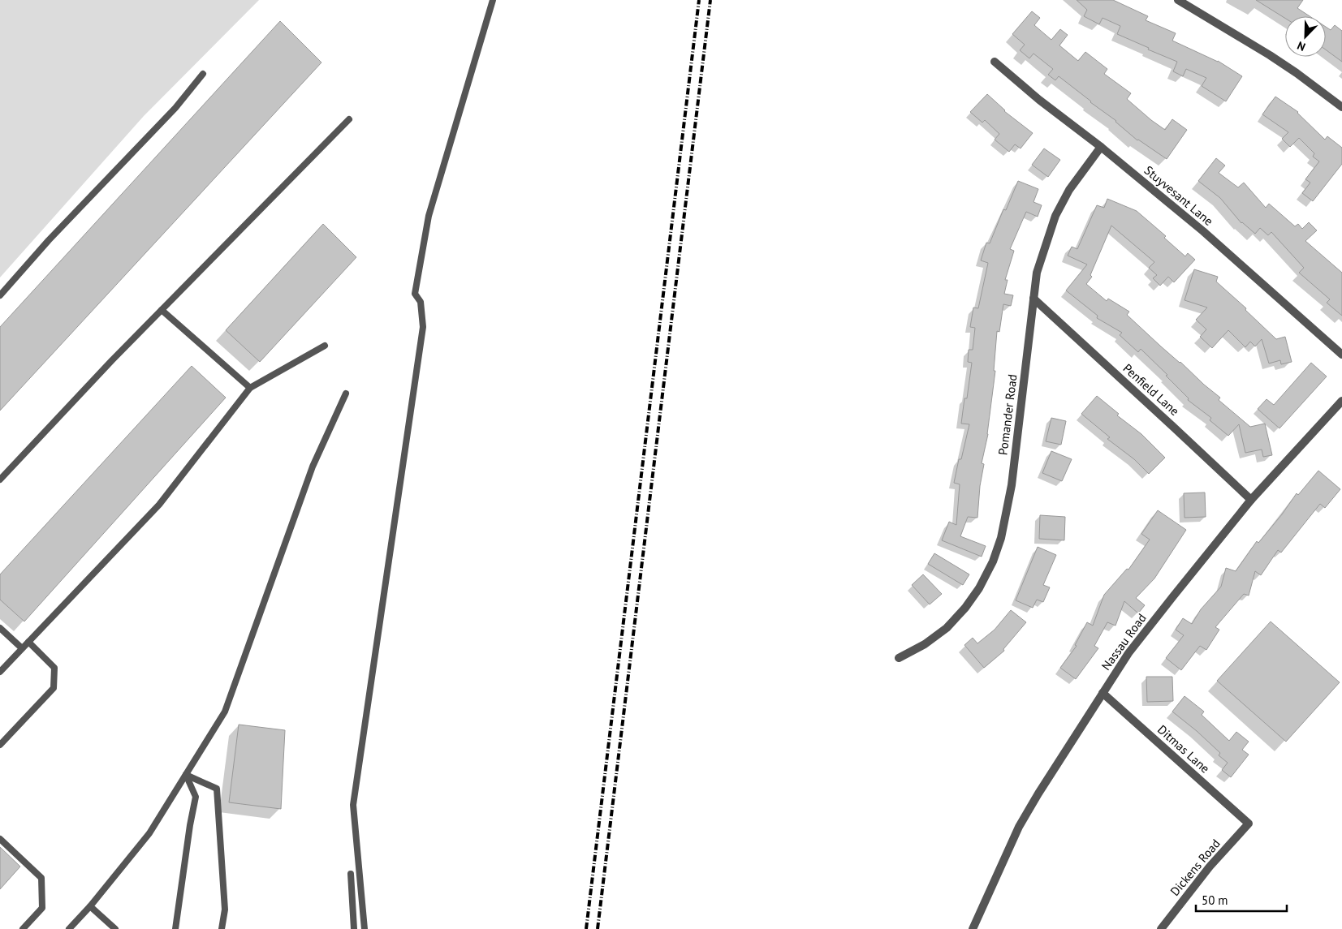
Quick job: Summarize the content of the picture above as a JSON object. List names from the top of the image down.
{
  "streets": {
    "street": [
      "Stuyvesant Lane",
      "Penfield Lane",
      "Pomander Road",
      "Nassau Road",
      "Ditmas Lane",
      "Dickens Road"
    ]
  },
  "crossings": [
    ["Stuyvesant Lane", "Pomander Road"],
    ["Penfield Lane", "Pomander Road"],
    ["Penfield Lane", "Nassau Road"],
    ["Nassau Road", "Ditmas Lane"],
    ["Ditmas Lane", "Dickens Road"]
  ],
  "scale_bar": "50 m",
  "north": "bottom left"
}
